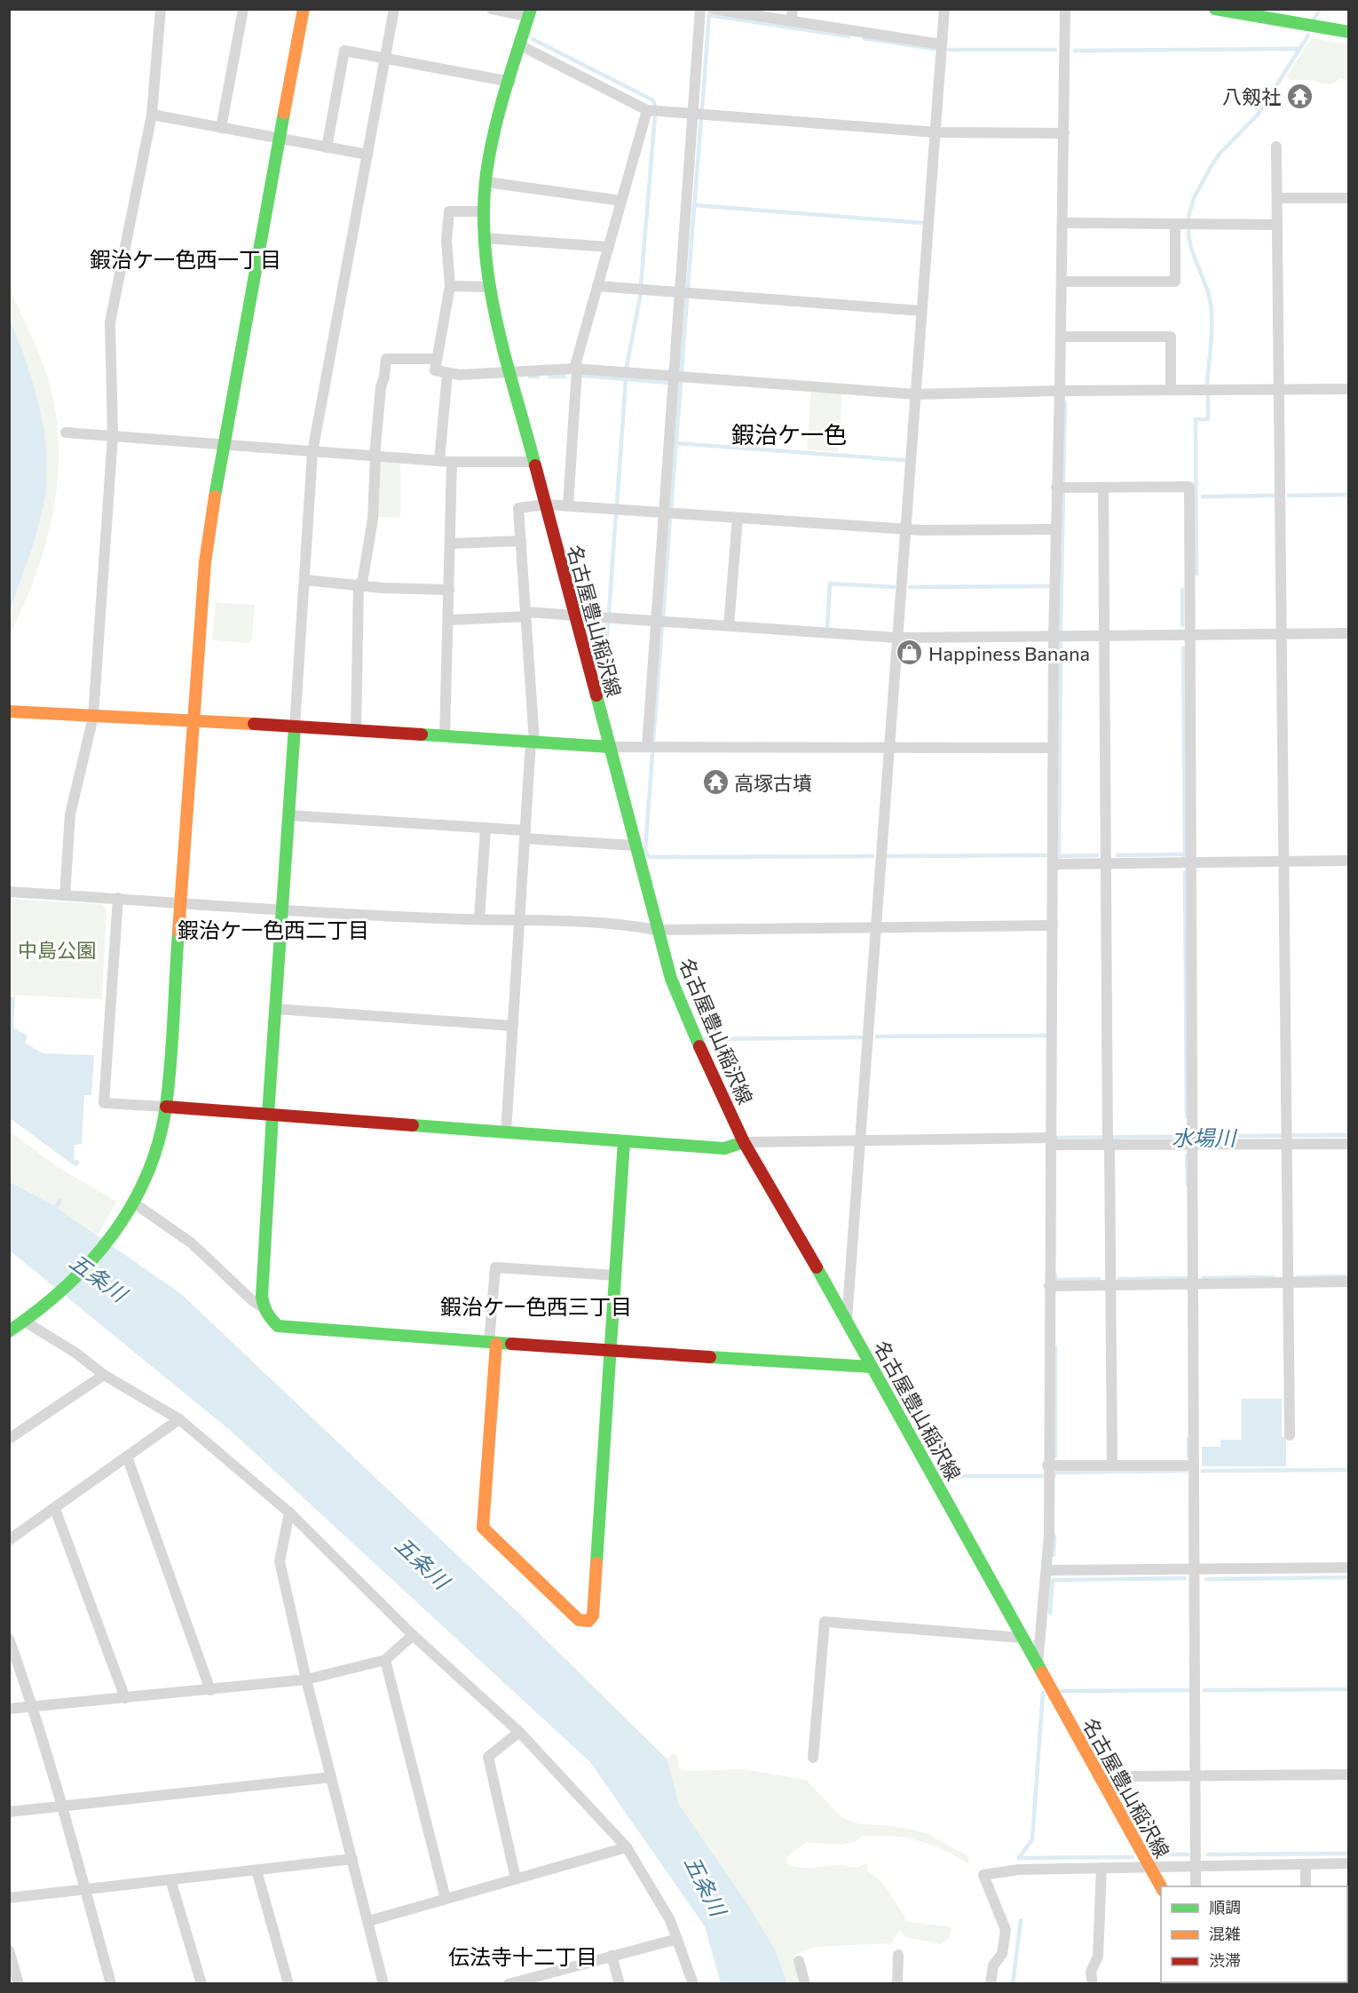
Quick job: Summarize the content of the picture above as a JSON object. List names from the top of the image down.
{
  "streets": {
    "street": ["名古屋豊山稲沢線"]
  },
  "districts": [
    "鍜治ケ一色西一丁目",
    "鍜治ケ一色",
    "鍜治ケ一色西二丁目",
    "鍜治ケ一色西三丁目",
    "伝法寺十二丁目"
  ],
  "water": ["水場川", "五条川"],
  "parks": ["中島公園"],
  "places": {
    "temple": ["八剱社", "高塚古墳"],
    "shop": ["Happiness Banana"]
  },
  "legend": ["順調", "混雑", "渋滞"]
}
